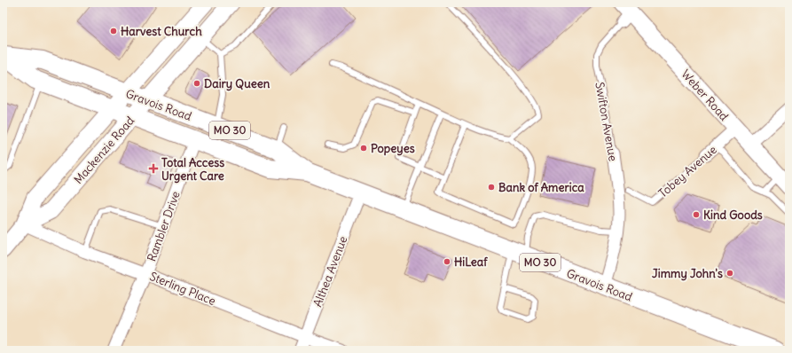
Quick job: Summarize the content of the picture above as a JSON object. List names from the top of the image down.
{
  "streets": {
    "main road": [
      "Weber Road",
      "Gravois Road",
      "MO 30",
      "Mackenzie Road"
    ],
    "street": [
      "Swifton Avenue",
      "Tobey Avenue",
      "Rambler Drive",
      "Althea Avenue",
      "Sterling Place"
    ]
  },
  "crossings": [
    ["Weber Road", "Swifton Avenue"],
    ["Weber Road", "Tobey Avenue"],
    ["Gravois Road", "Mackenzie Road"],
    ["Gravois Road", "Rambler Drive"],
    ["Gravois Road", "Althea Avenue"],
    ["Swifton Avenue", "Tobey Avenue"],
    ["Mackenzie Road", "Sterling Place"],
    ["Rambler Drive", "Sterling Place"],
    ["Althea Avenue", "Sterling Place"]
  ],
  "places": {
    "other": [
      "Harvest Church",
      "Dairy Queen",
      "Popeyes",
      "Bank of America",
      "Kind Goods",
      "HiLeaf",
      "Jimmy John's"
    ],
    "health": ["Total Access Urgent Care"]
  }
}
